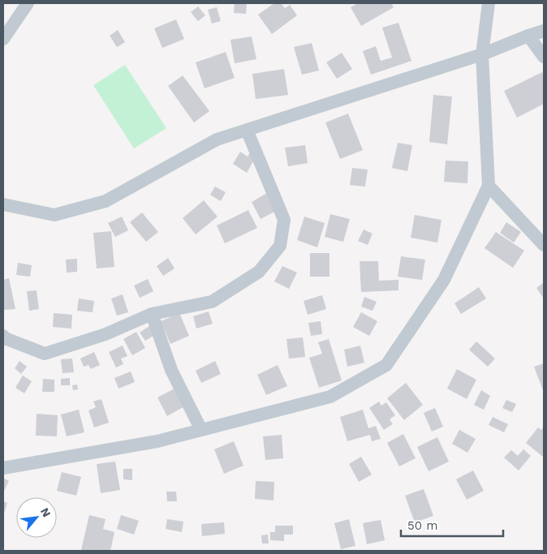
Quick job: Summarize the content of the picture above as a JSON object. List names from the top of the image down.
{
  "scale_bar": "50 m",
  "north": "top right"
}
